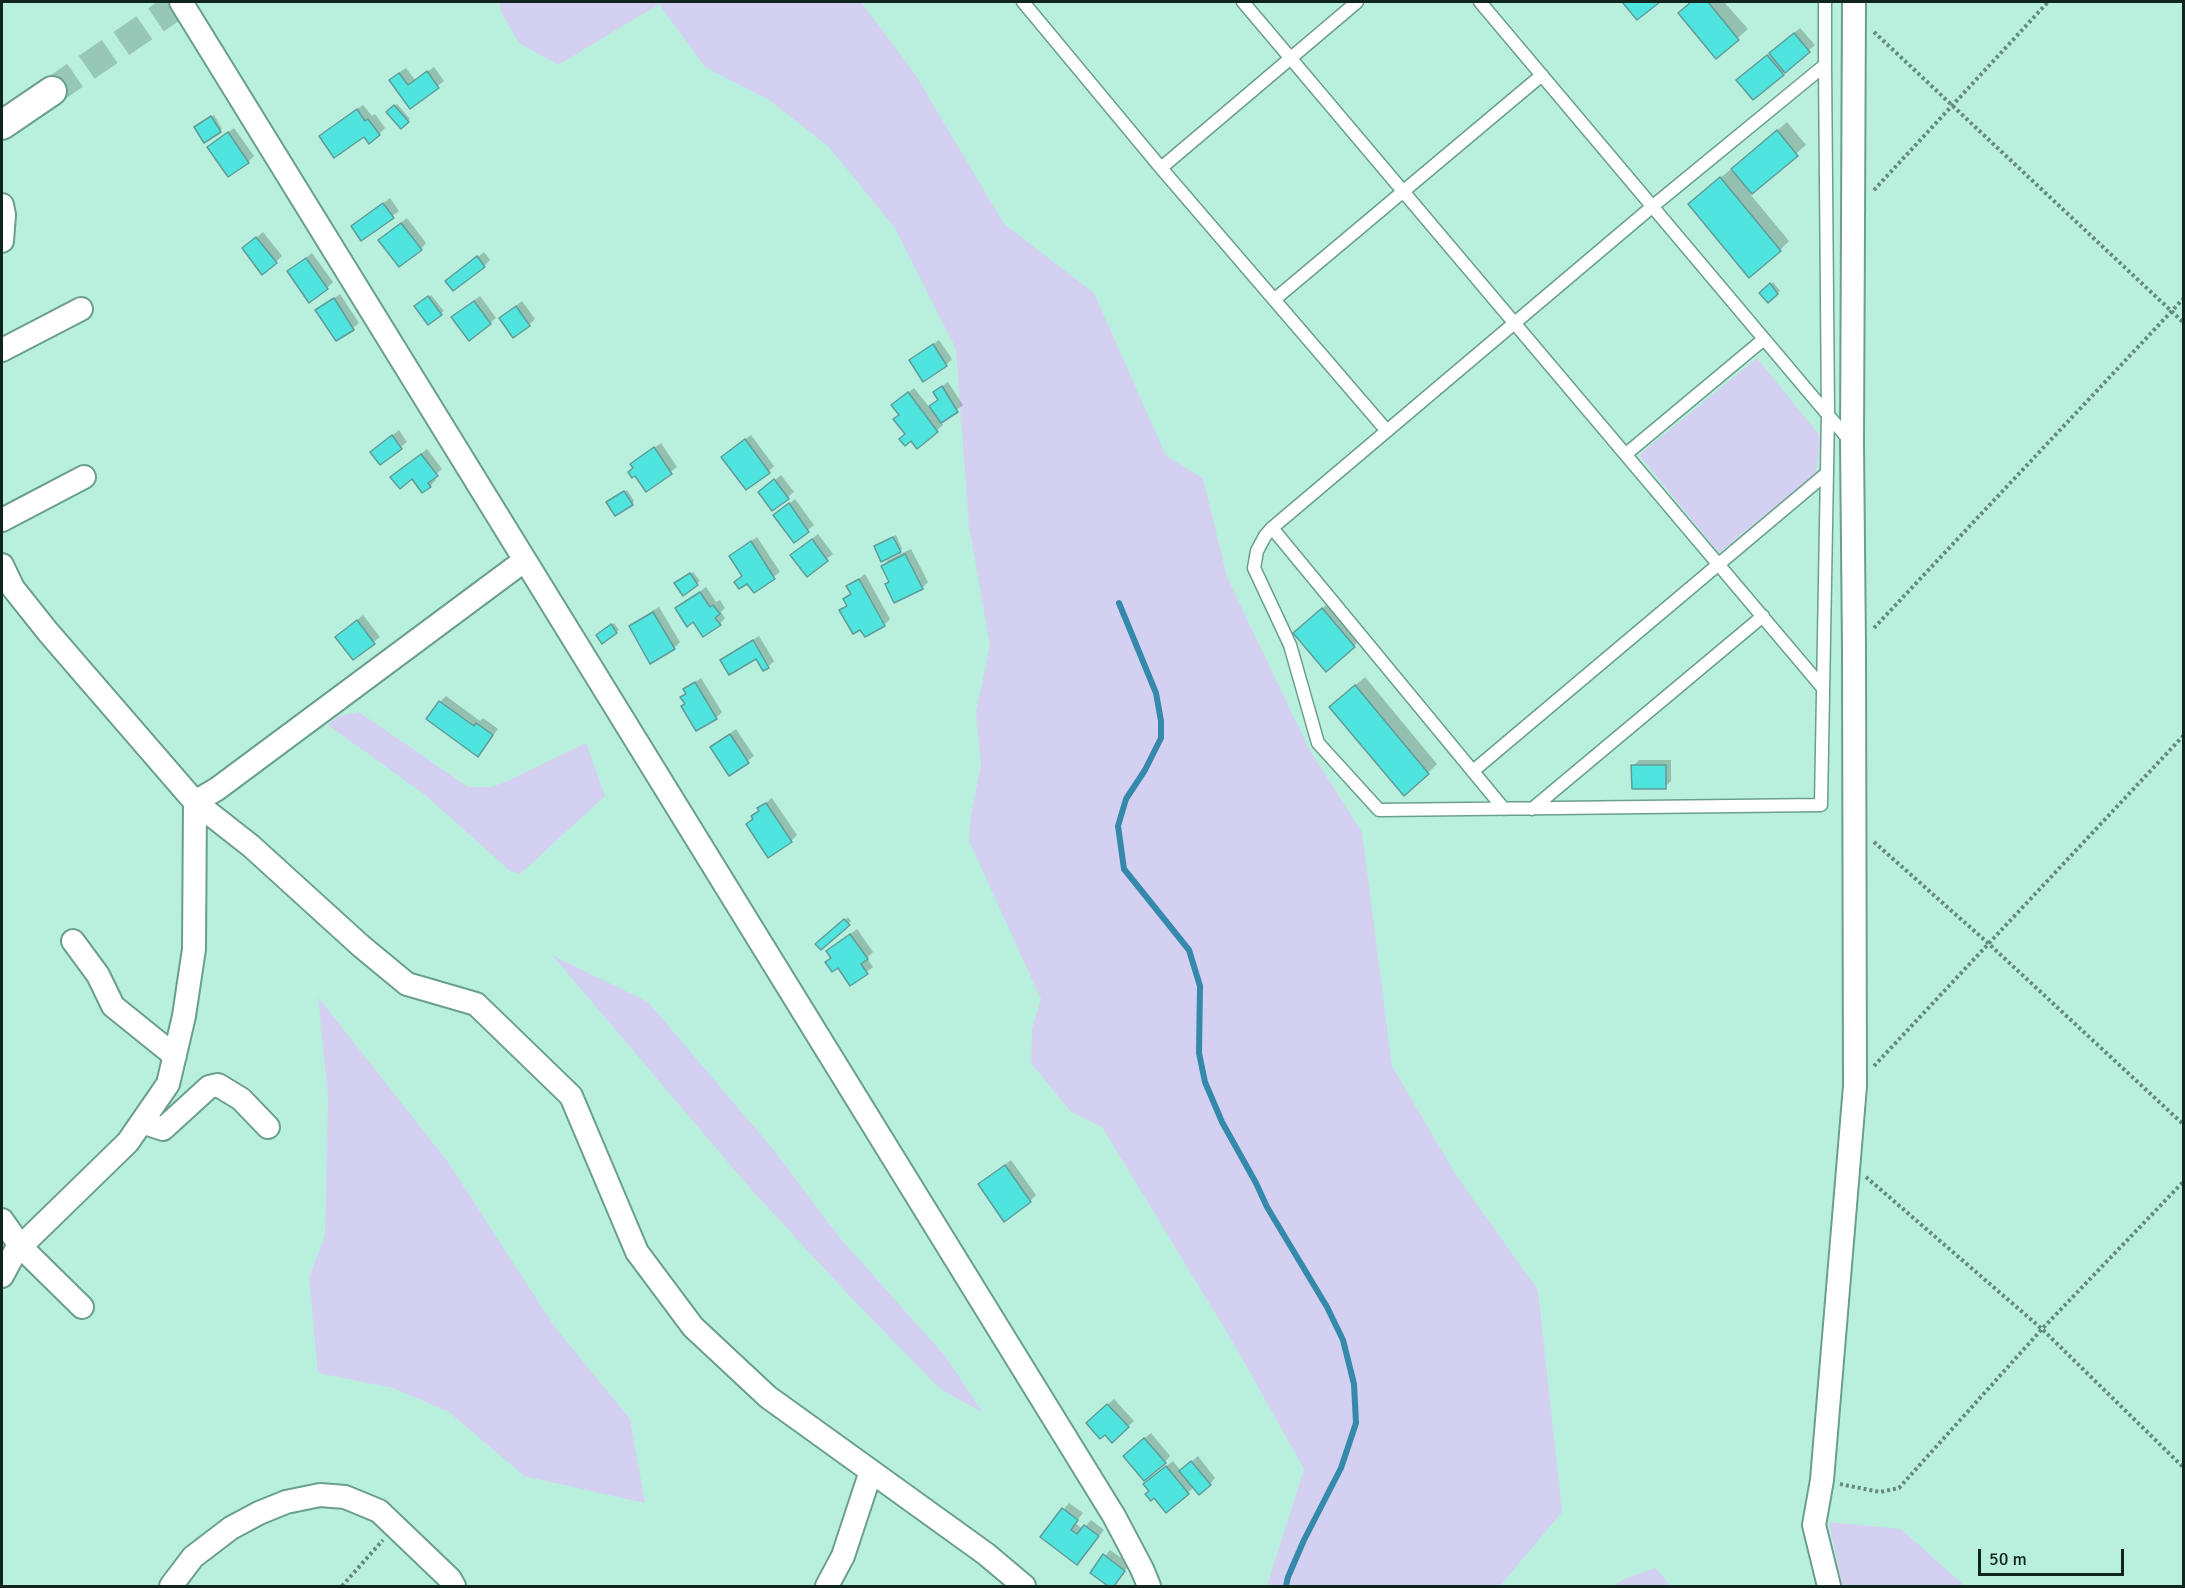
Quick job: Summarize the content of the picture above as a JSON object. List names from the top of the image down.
{
  "scale_bar": "50 m"
}
